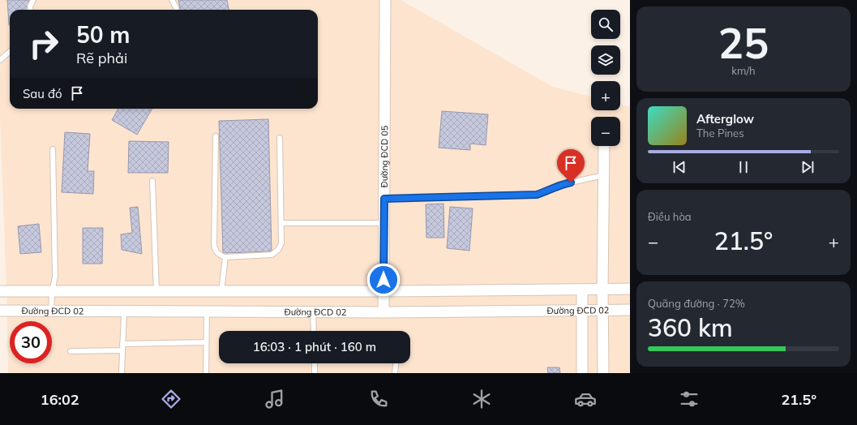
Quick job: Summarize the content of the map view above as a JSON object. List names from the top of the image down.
{
  "streets": {
    "street": ["Đường ĐCD 05", "Đường ĐCD 02"]
  },
  "crossings": [
    ["Đường ĐCD 05", "Đường ĐCD 02"]
  ],
  "page": {
    "tile": [
      ["25", "km/h"],
      "Điều hòa",
      ["Quãng đường · 72%", "360 km"]
    ],
    "map_buttons": ["+", "−"],
    "turn": ["50 m", "Rẽ phải"],
    "then": "Sau đó",
    "song": ["Afterglow", "The Pines"],
    "heat": ["−", "21.5°", "+"],
    "limit": "30",
    "trip": "16:03 · 1 phút · 160 m",
    "tabs": ["16:02", "21.5°"]
  }
}
